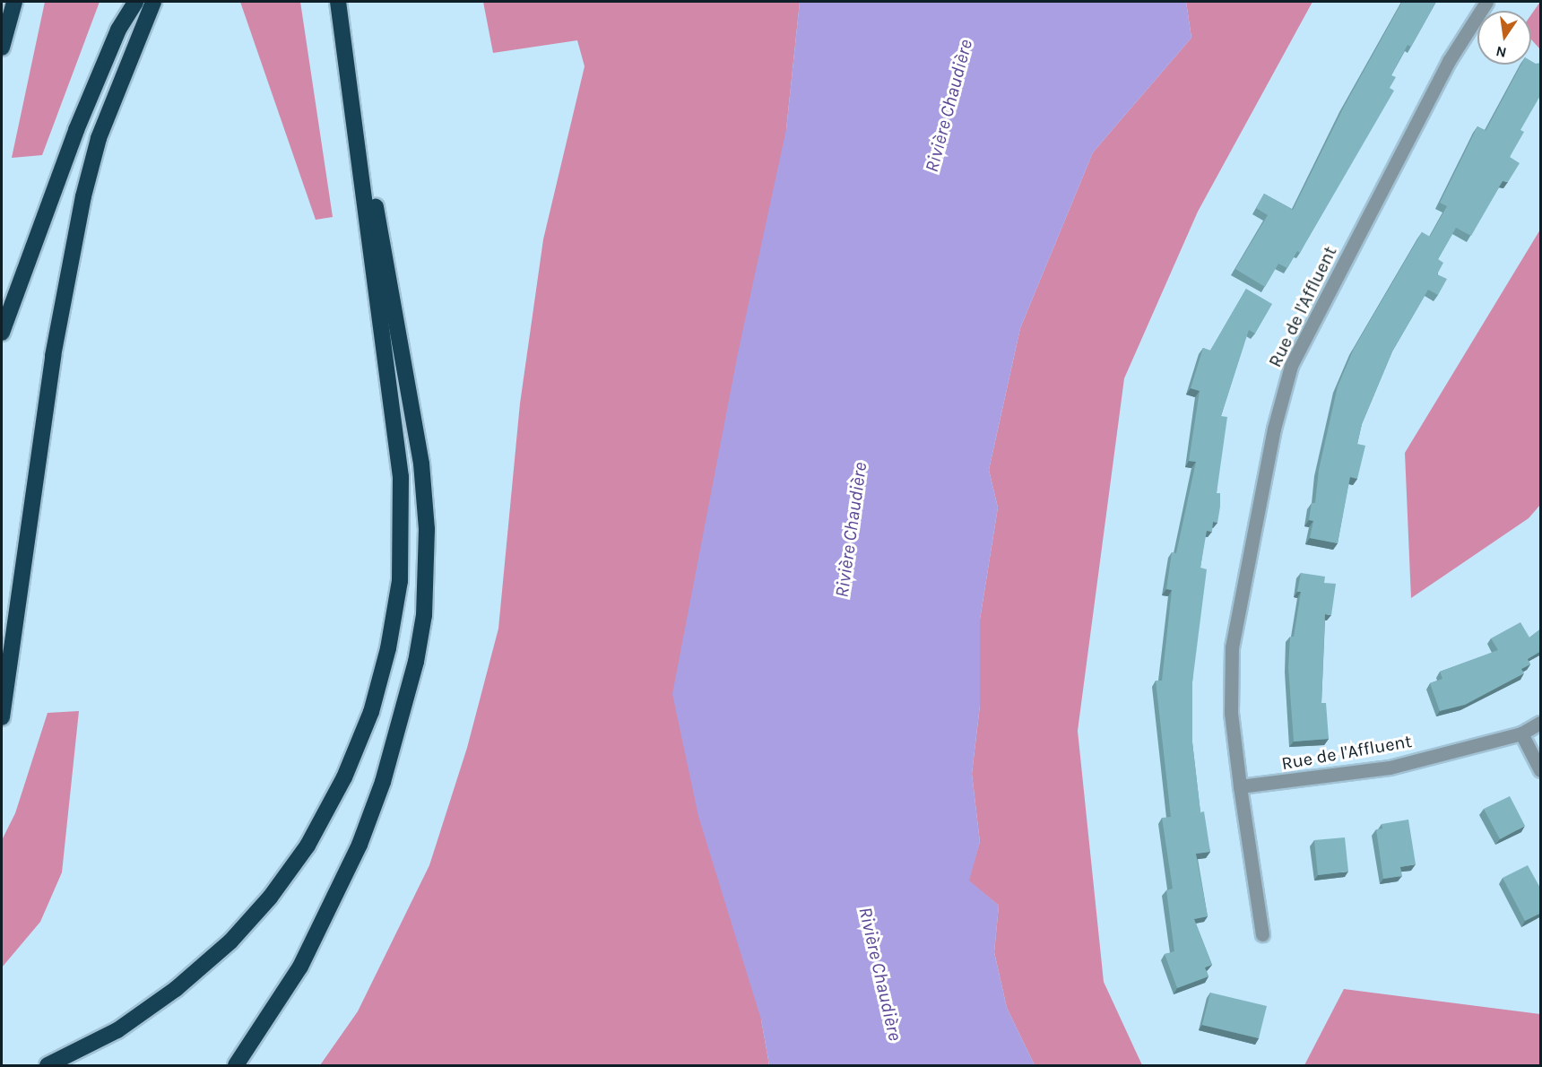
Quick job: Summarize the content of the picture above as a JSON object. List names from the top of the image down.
{
  "streets": {
    "street": ["Rue de l'Affluent"]
  },
  "water": ["Rivière Chaudière"],
  "north": "bottom"
}
